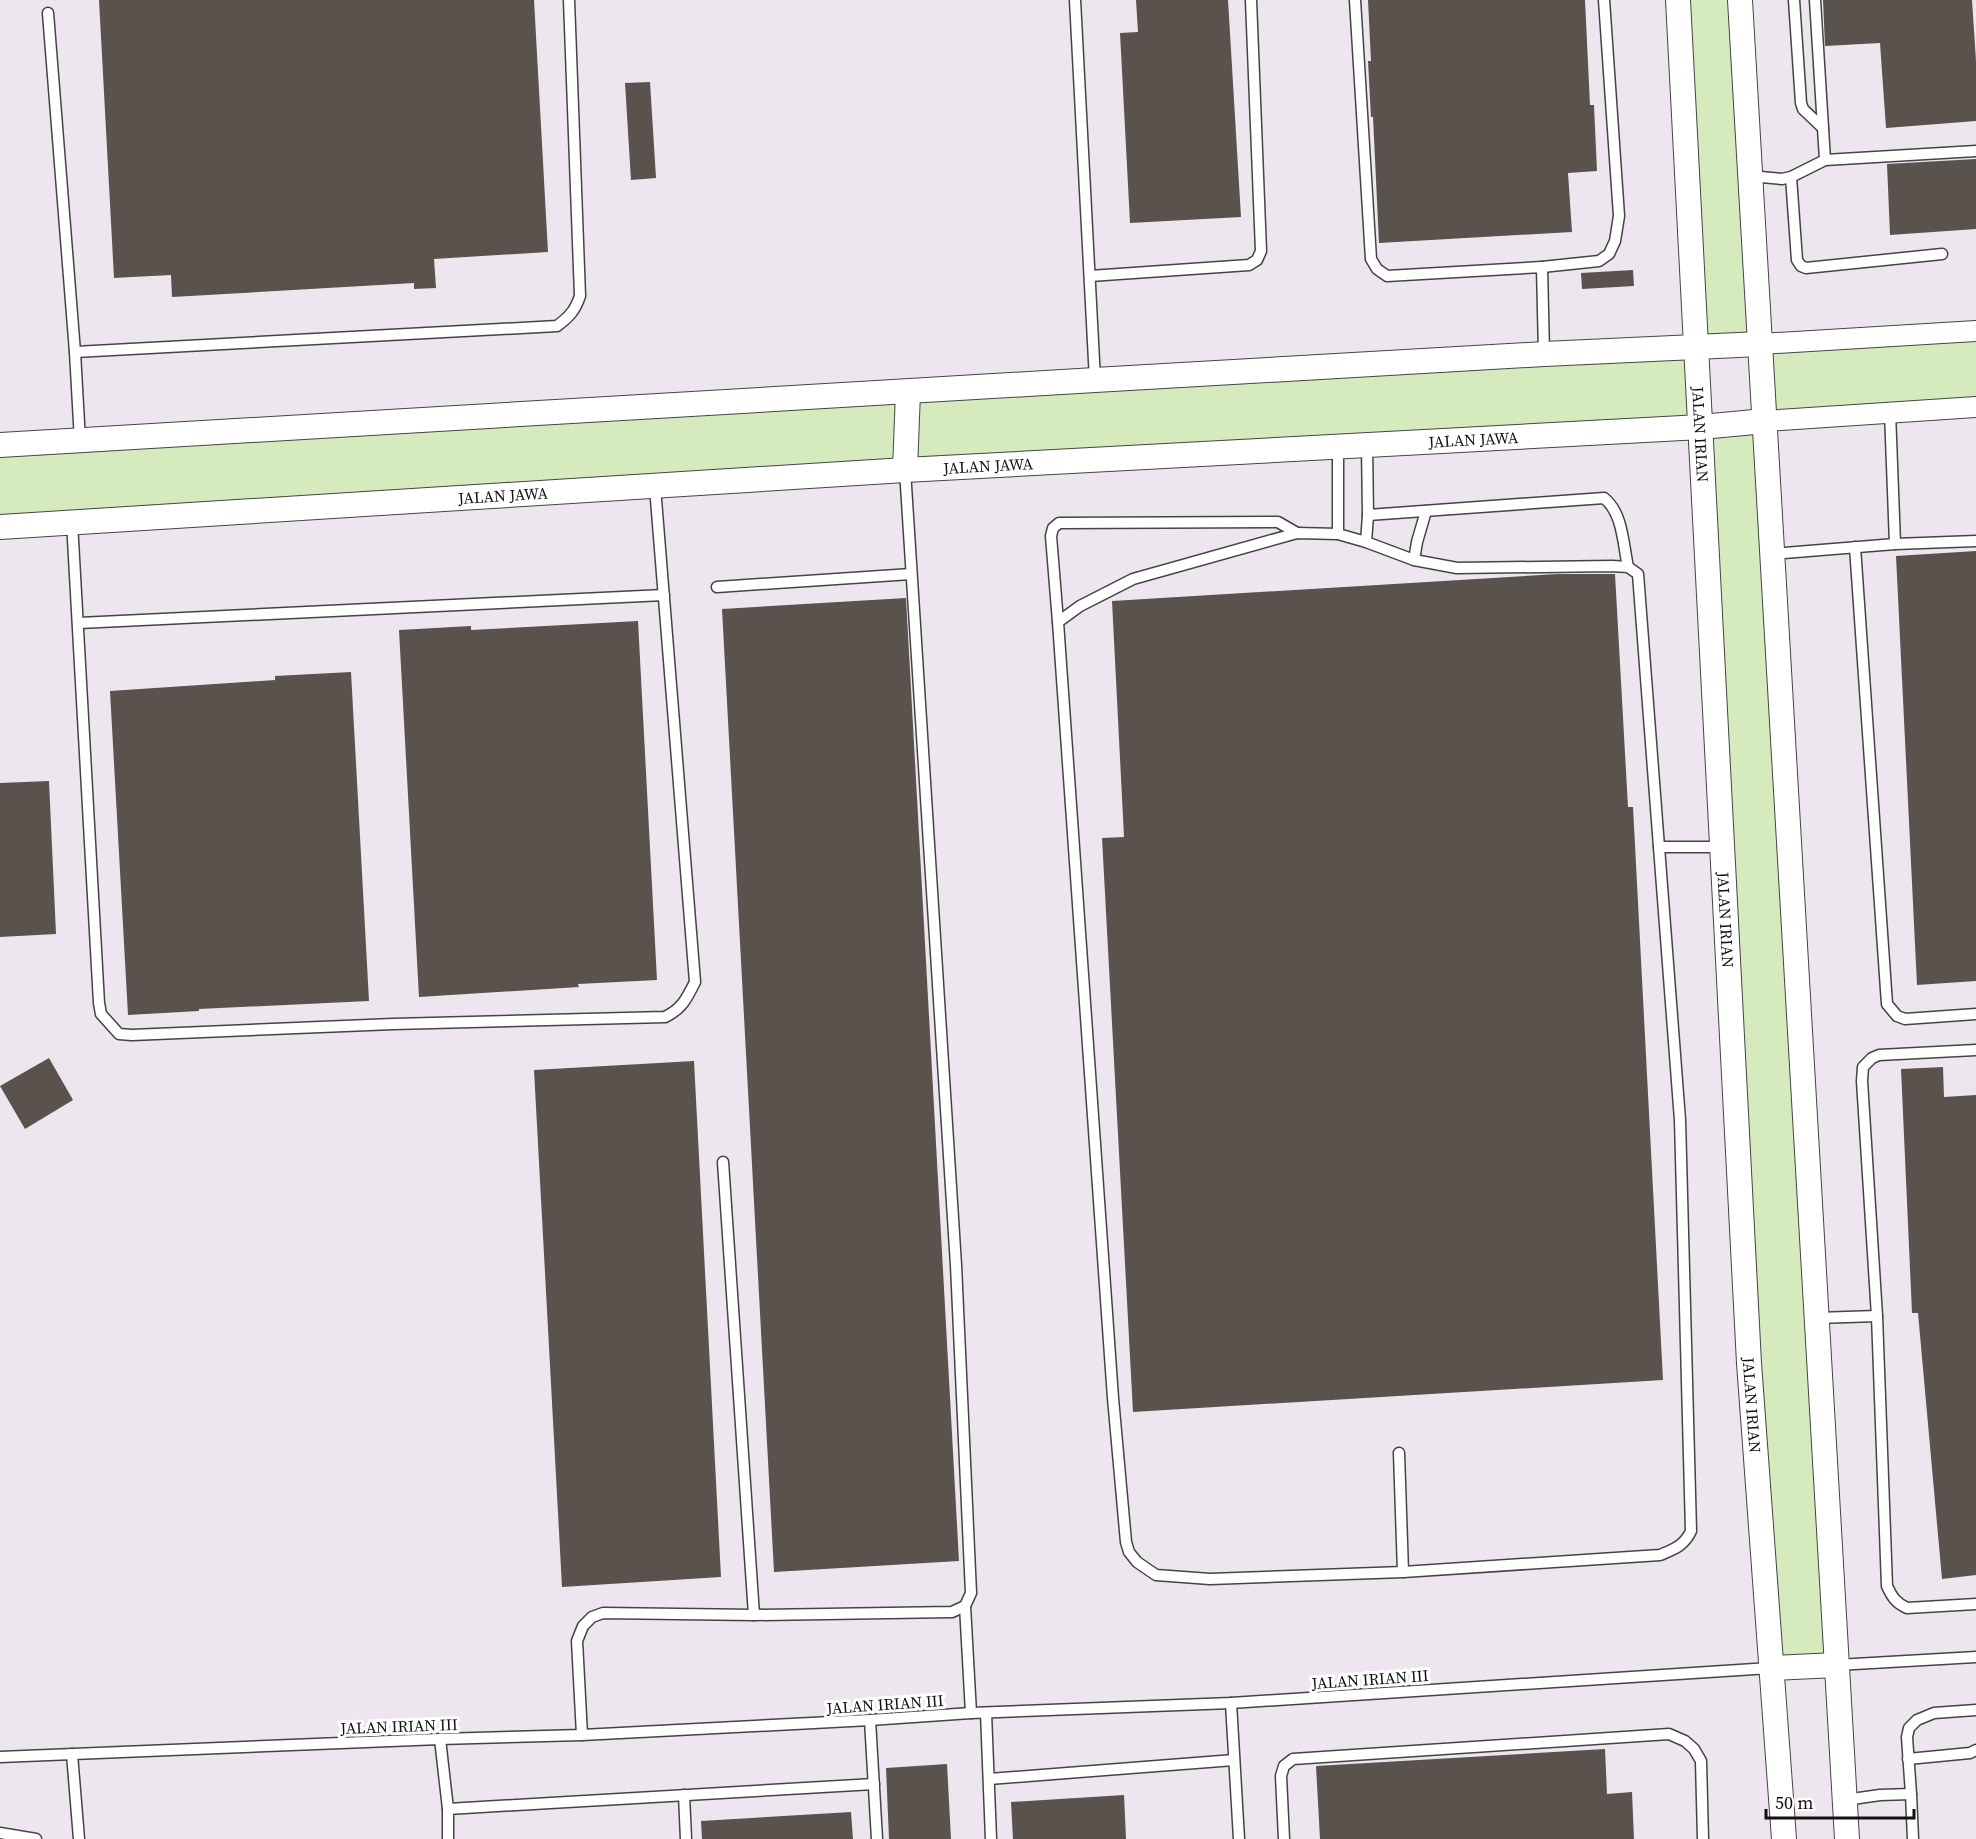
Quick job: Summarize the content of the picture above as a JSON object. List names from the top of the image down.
{
  "streets": {
    "street": ["JALAN IRIAN", "JALAN JAWA"],
    "lane": ["JALAN IRIAN III"]
  },
  "crossings": [
    ["JALAN IRIAN", "JALAN JAWA"],
    ["JALAN IRIAN", "JALAN IRIAN III"]
  ],
  "scale_bar": "50 m"
}
